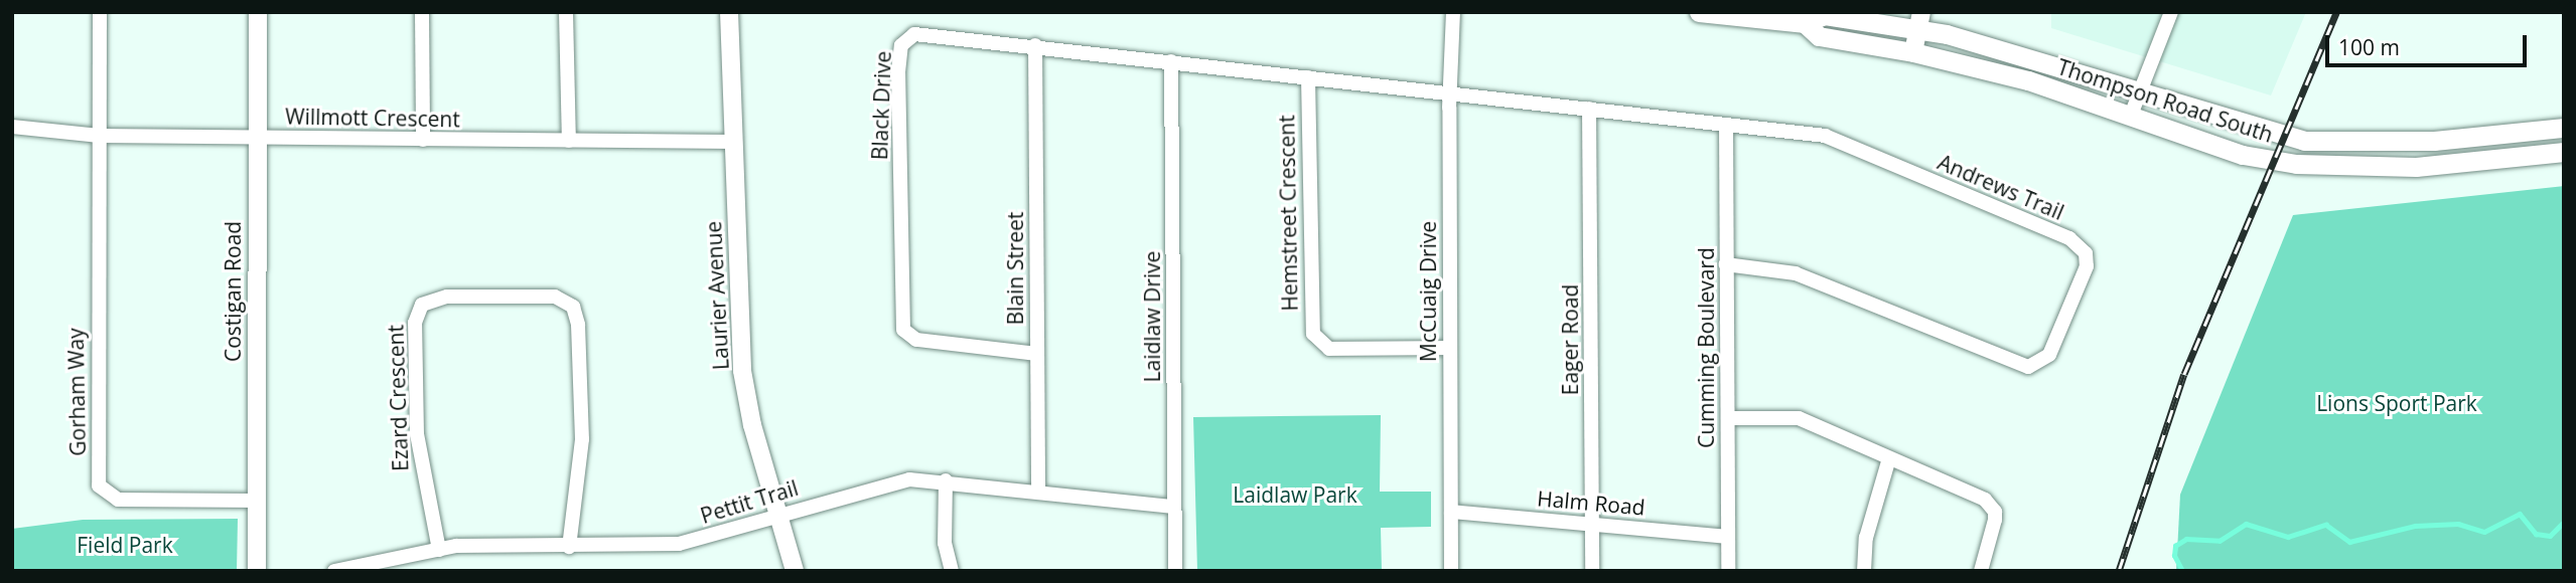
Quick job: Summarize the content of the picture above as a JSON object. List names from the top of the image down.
{
  "streets": {
    "main road": ["Thompson Road South"],
    "street": [
      "Black Drive",
      "Willmott Crescent",
      "Andrews Trail",
      "Hemstreet Crescent",
      "Blain Street",
      "Costigan Road",
      "McCuaig Drive",
      "Laurier Avenue",
      "Laidlaw Drive",
      "Eager Road",
      "Cumming Boulevard",
      "Gorham Way",
      "Ezard Crescent",
      "Pettit Trail",
      "Halm Road"
    ]
  },
  "crossings": [
    ["Black Drive", "Andrews Trail"],
    ["Black Drive", "Hemstreet Crescent"],
    ["Black Drive", "Blain Street"],
    ["Black Drive", "McCuaig Drive"],
    ["Black Drive", "Laidlaw Drive"],
    ["Willmott Crescent", "Costigan Road"],
    ["Willmott Crescent", "Laurier Avenue"],
    ["Willmott Crescent", "Gorham Way"],
    ["Andrews Trail", "McCuaig Drive"],
    ["Andrews Trail", "Eager Road"],
    ["Andrews Trail", "Cumming Boulevard"],
    ["Hemstreet Crescent", "McCuaig Drive"],
    ["Blain Street", "Pettit Trail"],
    ["Costigan Road", "Gorham Way"],
    ["McCuaig Drive", "Halm Road"],
    ["Laurier Avenue", "Pettit Trail"],
    ["Laidlaw Drive", "Pettit Trail"],
    ["Eager Road", "Halm Road"],
    ["Cumming Boulevard", "Halm Road"],
    ["Ezard Crescent", "Pettit Trail"]
  ],
  "parks": ["Lions Sport Park", "Laidlaw Park", "Field Park"],
  "scale_bar": "100 m"
}
